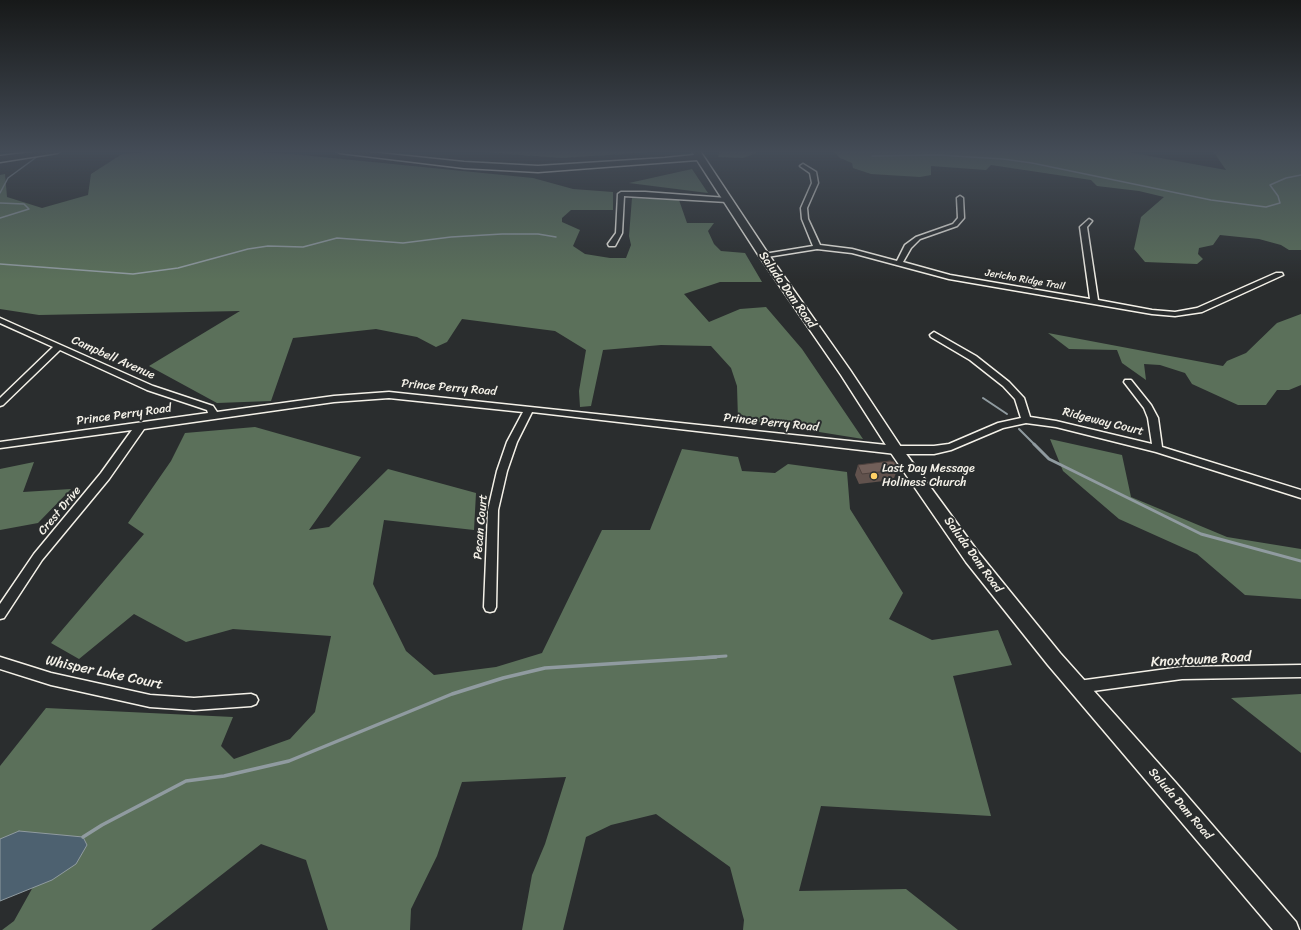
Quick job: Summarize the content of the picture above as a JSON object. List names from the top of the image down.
{
  "streets": {
    "street": [
      "Jericho Ridge Trail",
      "Saluda Dam Road",
      "Campbell Avenue",
      "Prince Perry Road",
      "Ridgeway Court",
      "Crest Drive",
      "Pecan Court",
      "Knoxtowne Road",
      "Whisper Lake Court"
    ]
  },
  "crossings": [
    ["Jericho Ridge Trail", "Saluda Dam Road"],
    ["Saluda Dam Road", "Prince Perry Road"],
    ["Saluda Dam Road", "Ridgeway Court"],
    ["Saluda Dam Road", "Knoxtowne Road"],
    ["Campbell Avenue", "Prince Perry Road"],
    ["Prince Perry Road", "Ridgeway Court"],
    ["Prince Perry Road", "Crest Drive"],
    ["Prince Perry Road", "Pecan Court"]
  ],
  "places": ["Last Day Message Holiness Church"]
}
